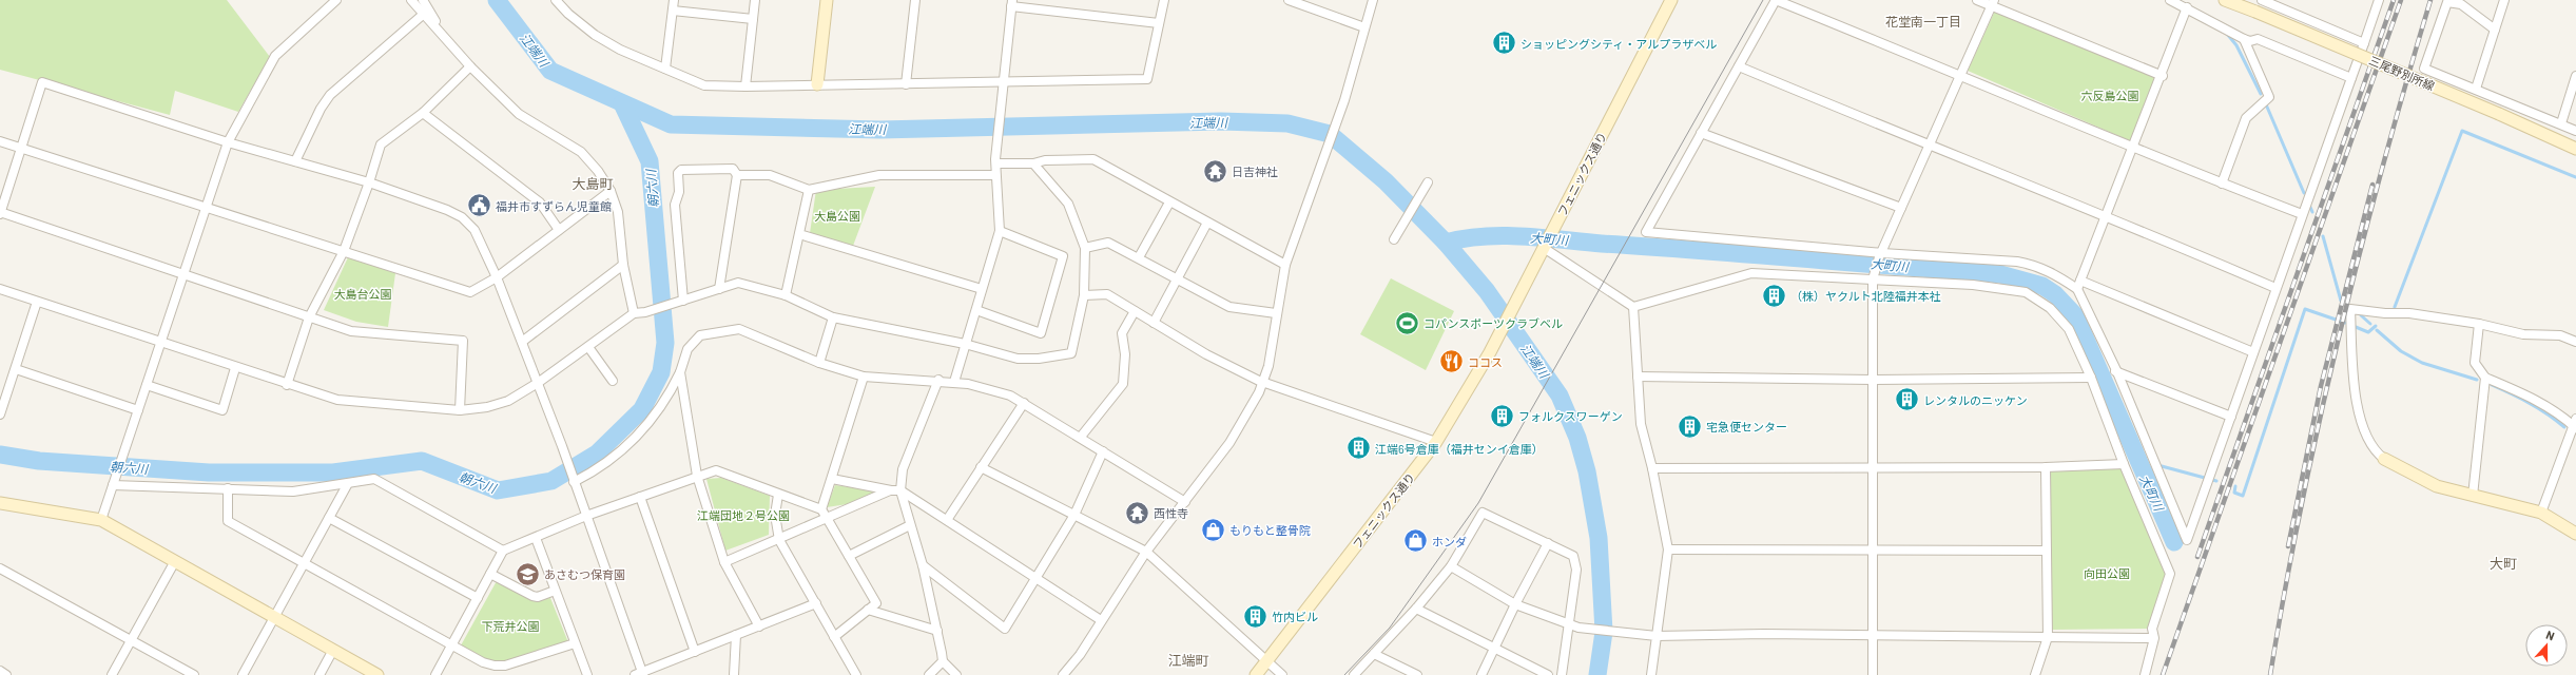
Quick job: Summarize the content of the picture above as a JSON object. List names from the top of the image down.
{
  "streets": {
    "main road": ["三尾野別所線", "フェニックス通り"]
  },
  "districts": [
    "花堂南一丁目",
    "大島町",
    "大町",
    "江端町"
  ],
  "water": ["江端川", "朝六川", "大町川"],
  "parks": [
    "六反島公園",
    "大島公園",
    "大島台公園",
    "江端団地２号公園",
    "向田公園",
    "下荒井公園"
  ],
  "places": {
    "building": [
      "ショッピングシティ・アルプラザベル",
      "（株）ヤクルト北陸福井本社",
      "レンタルのニッケン",
      "フォルクスワーゲン",
      "宅急便センター",
      "江端6号倉庫（福井センイ倉庫）",
      "竹内ビル"
    ],
    "temple": ["日吉神社", "西性寺"],
    "public building": ["福井市すずらん児童館"],
    "sports": ["コパンスポーツクラブベル"],
    "restaurant": ["ココス"],
    "shop": ["もりもと整骨院", "ホンダ"],
    "school or university": ["あさむつ保育園"]
  },
  "north": "top"
}
